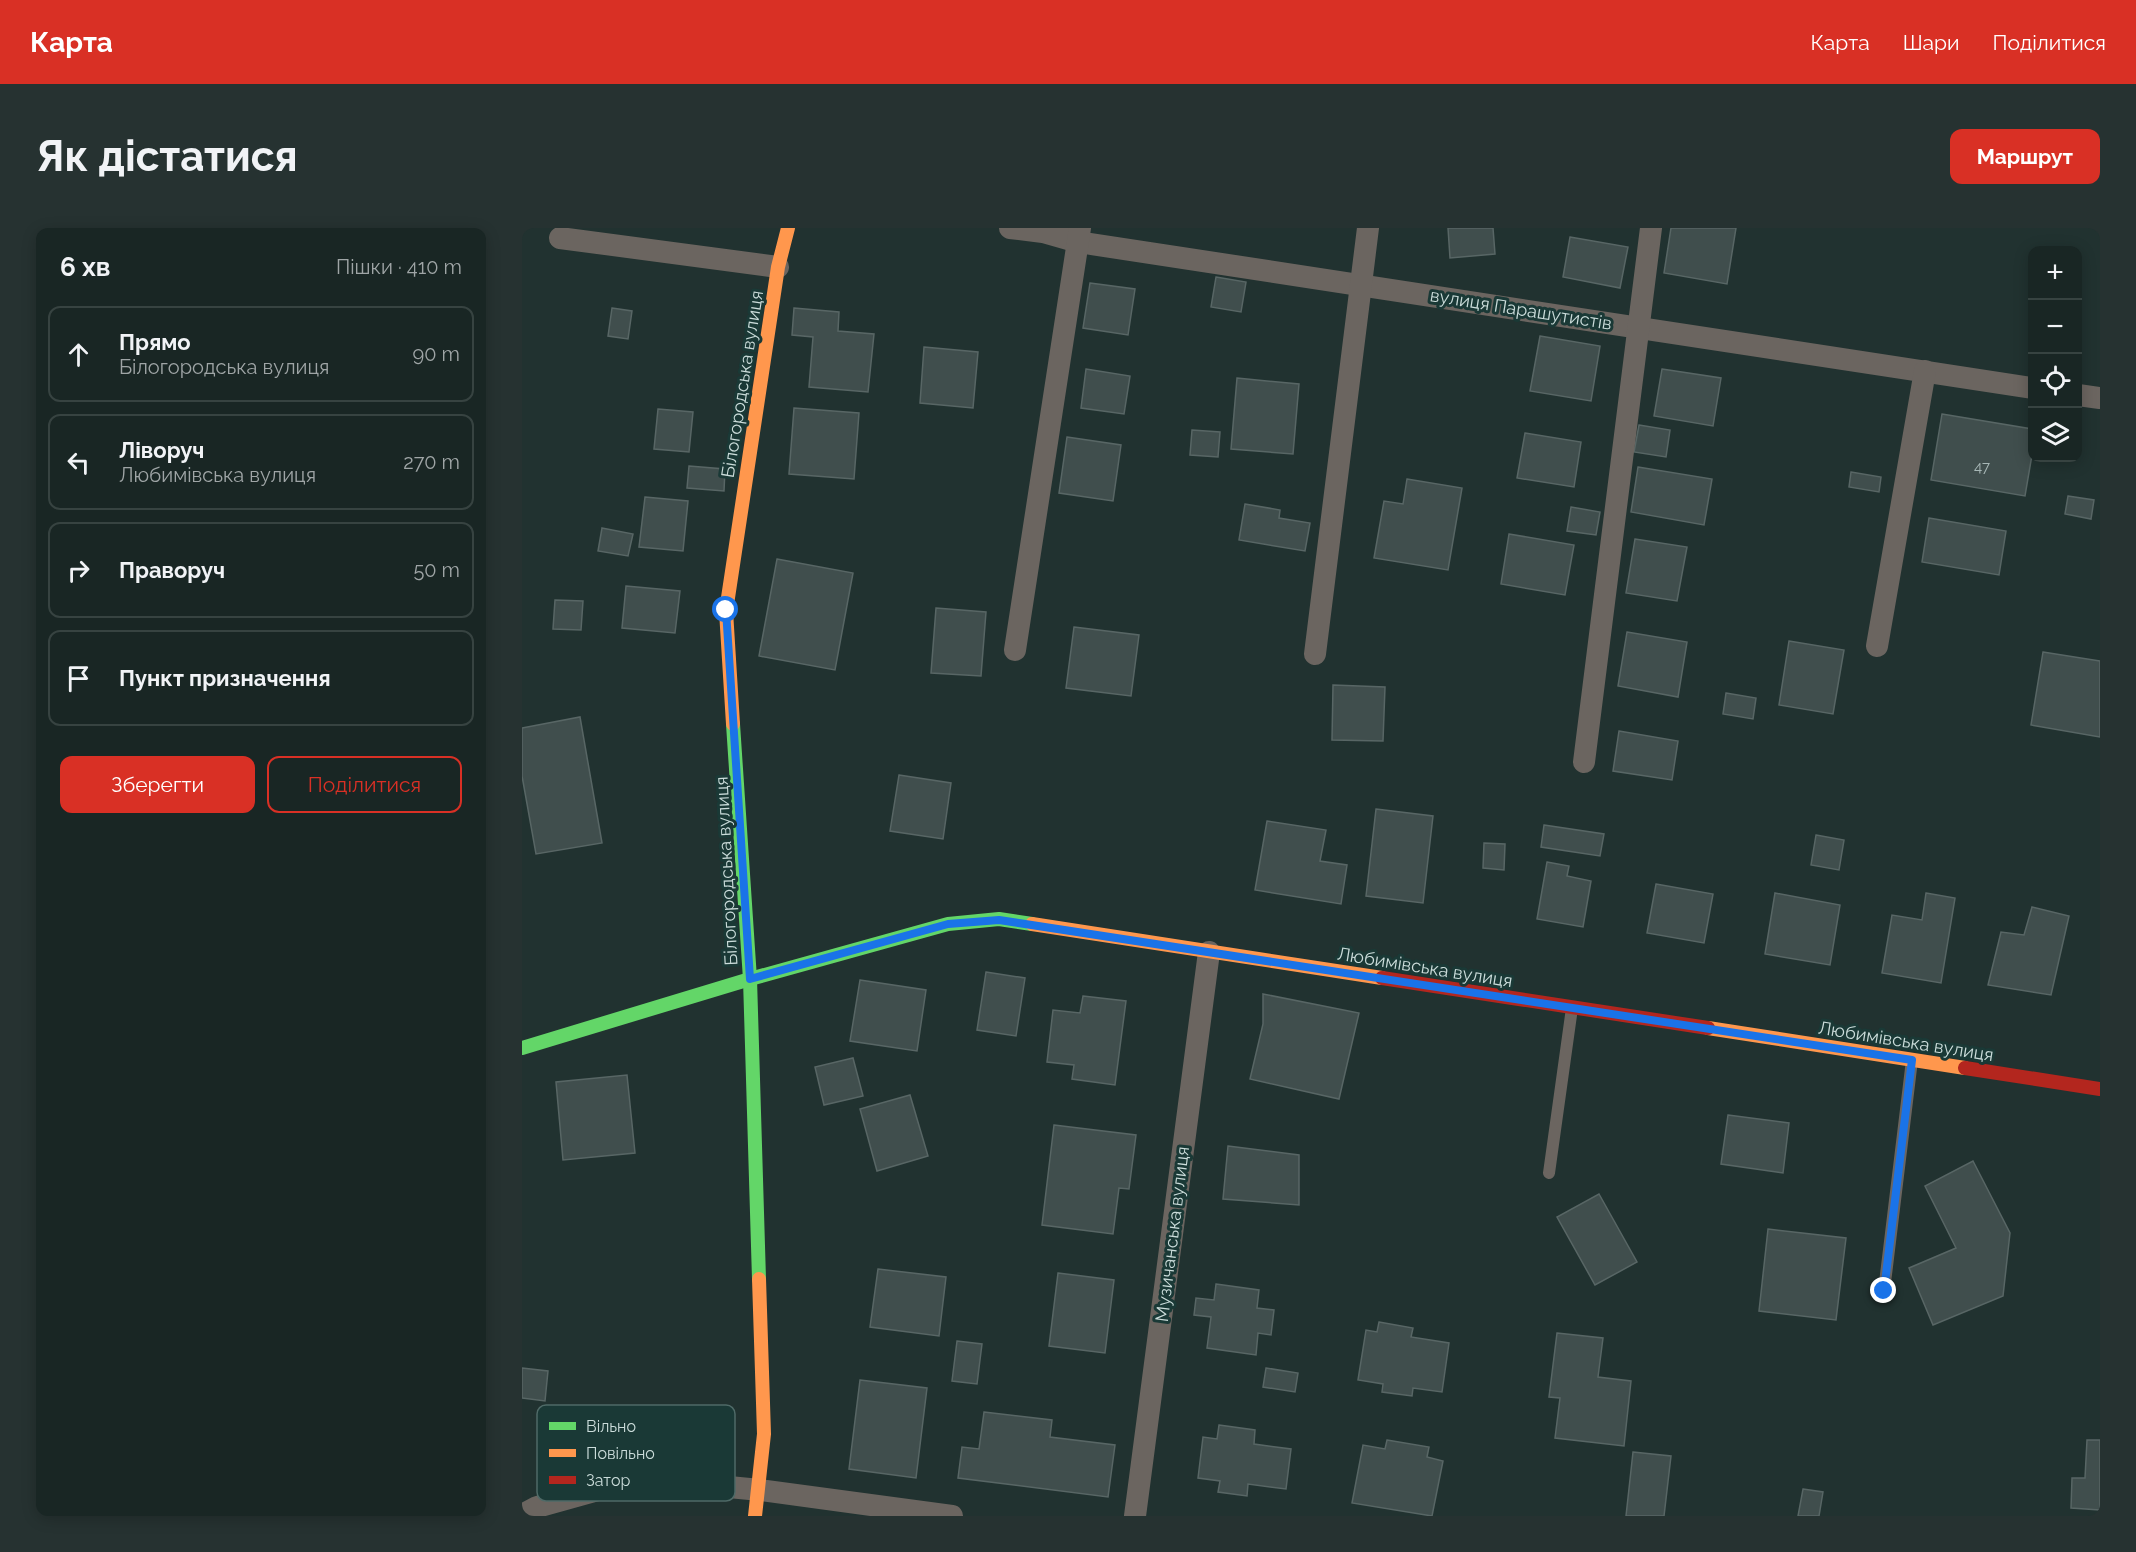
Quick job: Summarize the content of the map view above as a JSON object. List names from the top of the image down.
{
  "streets": {
    "street": [
      "вулиця Парашутистів",
      "Білогородська вулиця",
      "Любимівська вулиця",
      "Музичанська вулиця"
    ]
  },
  "crossings": [
    ["Білогородська вулиця", "Любимівська вулиця"],
    ["Любимівська вулиця", "Музичанська вулиця"]
  ],
  "house_numbers": ["47"],
  "legend": ["Вільно", "Повільно", "Затор"],
  "page": {
    "header": "Карта",
    "nav": ["Карта", "Шари", "Поділитися"],
    "buttons": [
      "Маршрут",
      ["Зберегти", "Поділитися"]
    ],
    "title": "Як дістатися",
    "heading": ["6 хв", "Пішки · 410 m"],
    "map_buttons": ["+", "−"],
    "list": [
      ["Прямо", "Білогородська вулиця", "90 m"],
      ["Ліворуч", "Любимівська вулиця", "270 m"],
      ["Праворуч", "50 m"],
      "Пункт призначення"
    ]
  }
}
